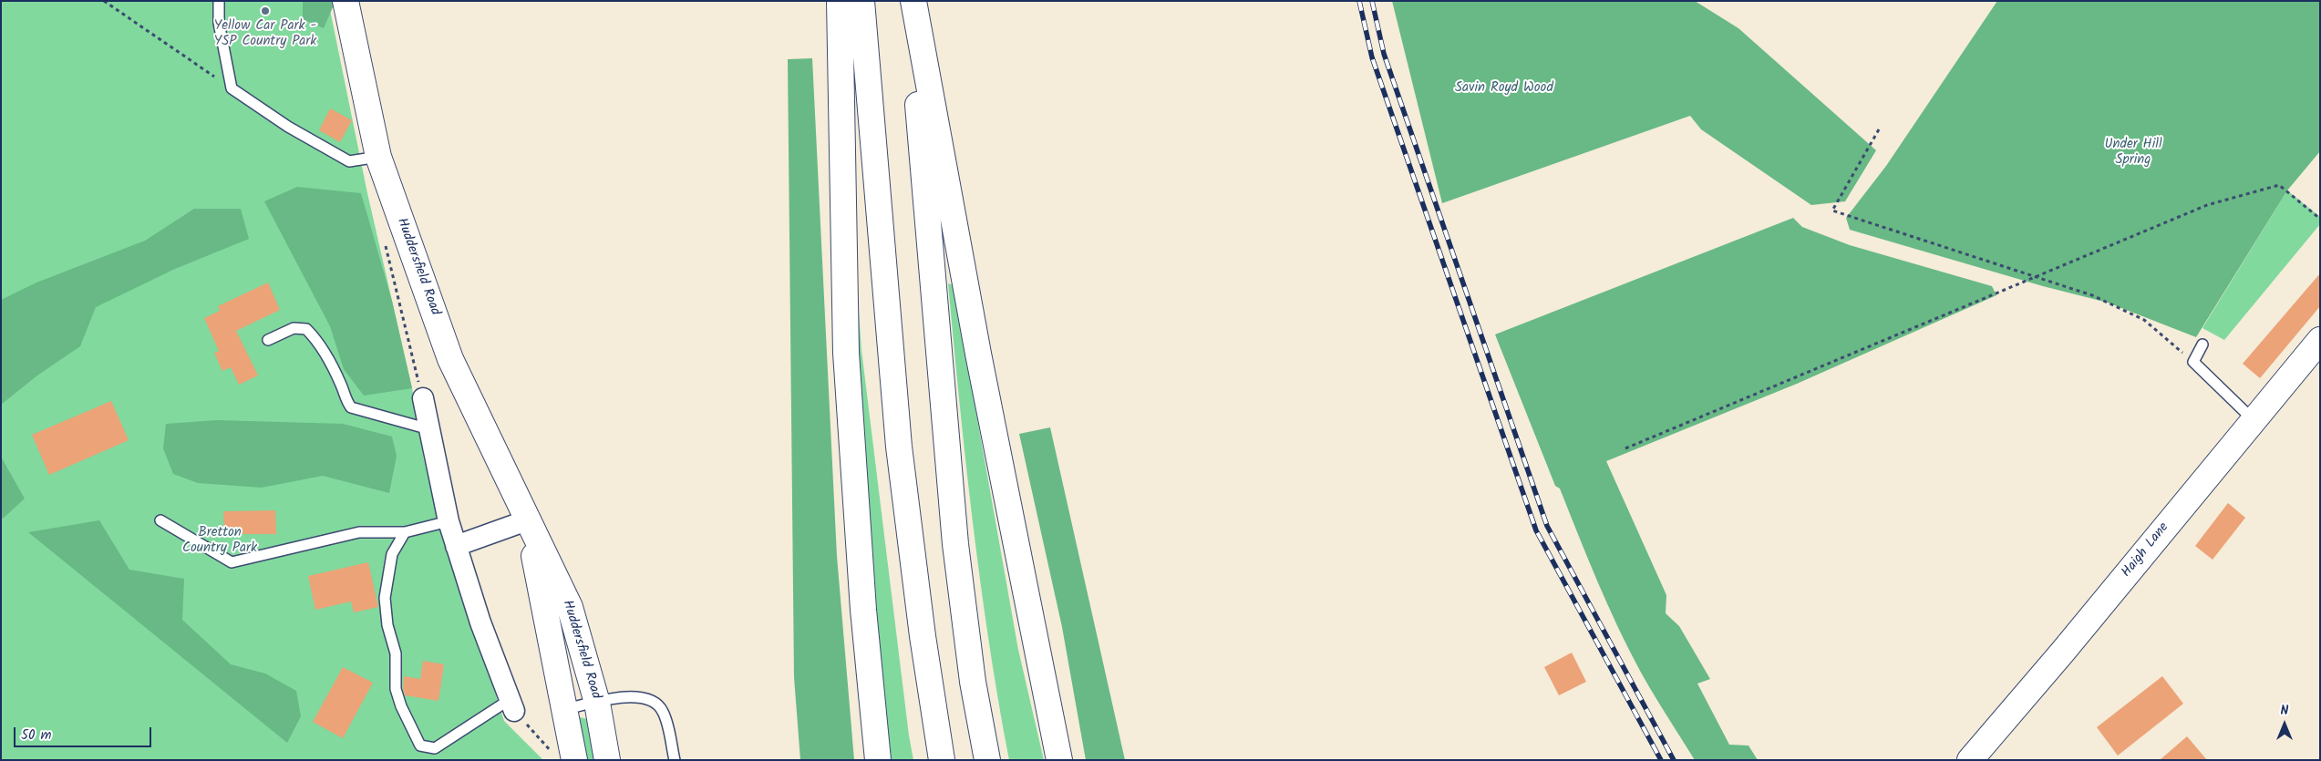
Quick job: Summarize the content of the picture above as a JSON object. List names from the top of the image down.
{
  "streets": {
    "main road": ["Huddersfield Road", "Haigh Lane"]
  },
  "parks": ["Savin Royd Wood", "Under Hill Spring", "Bretton Country Park"],
  "places": ["Yellow Car Park - YSP Country Park"],
  "scale_bar": "50 m",
  "north": "top"
}
